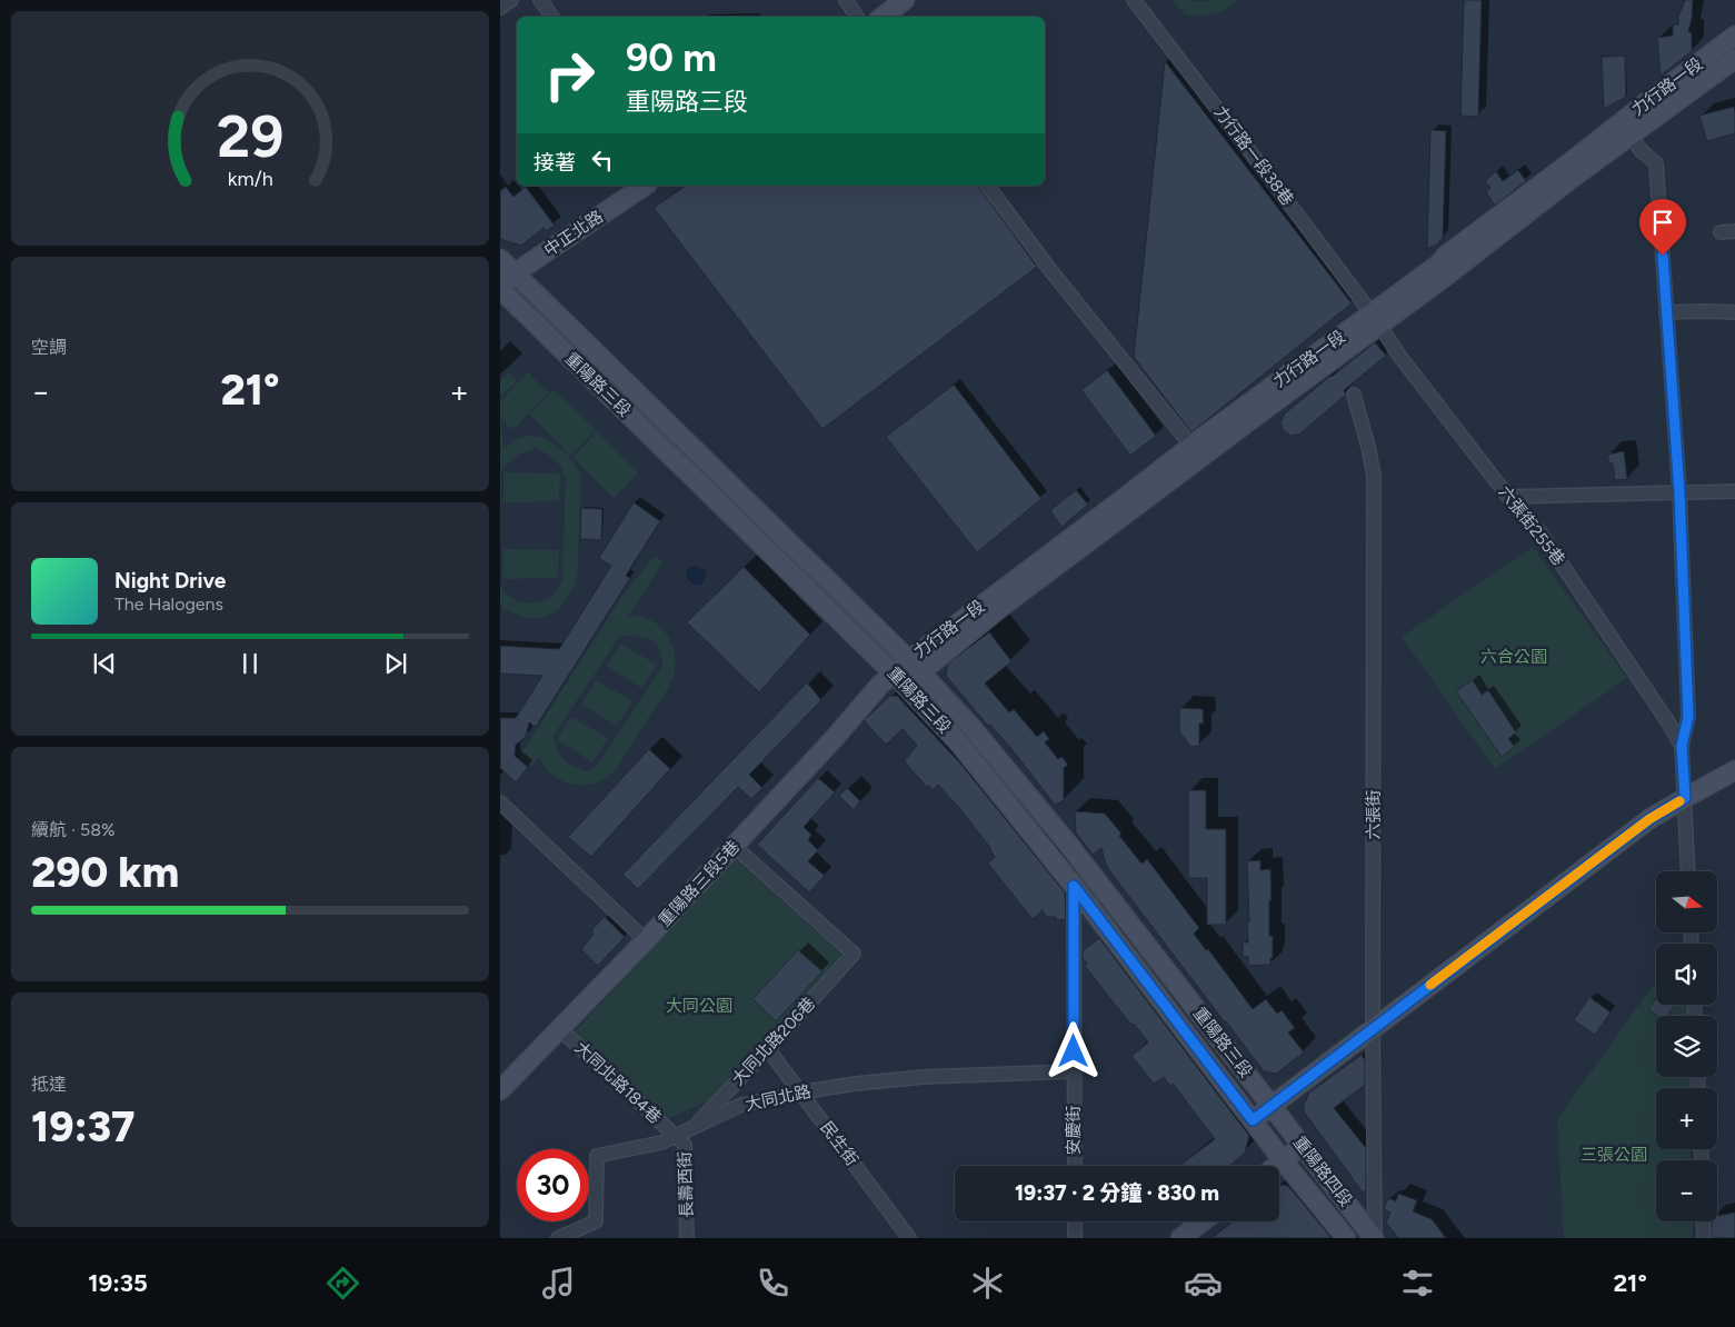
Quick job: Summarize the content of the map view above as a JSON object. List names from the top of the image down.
{
  "streets": {
    "street": [
      "力行路一段",
      "力行路一段38巷",
      "中正北路",
      "重陽路三段",
      "六張街255巷",
      "六張街",
      "重陽路三段5巷",
      "大同北路206巷",
      "大同北路184巷",
      "大同北路",
      "安慶街",
      "民生街",
      "重陽路四段",
      "長壽西街"
    ]
  },
  "crossings": [
    ["力行路一段", "力行路一段38巷"],
    ["力行路一段", "重陽路三段"],
    ["力行路一段", "六張街255巷"],
    ["力行路一段", "重陽路三段5巷"],
    ["力行路一段38巷", "六張街255巷"],
    ["中正北路", "重陽路三段"],
    ["重陽路三段", "重陽路三段5巷"],
    ["重陽路三段", "安慶街"],
    ["重陽路三段", "重陽路四段"],
    ["六張街", "重陽路四段"],
    ["重陽路三段5巷", "大同北路206巷"],
    ["重陽路三段5巷", "大同北路184巷"],
    ["大同北路206巷", "大同北路"],
    ["大同北路206巷", "民生街"],
    ["大同北路184巷", "大同北路"],
    ["大同北路184巷", "長壽西街"],
    ["大同北路", "安慶街"],
    ["大同北路", "民生街"],
    ["大同北路", "長壽西街"]
  ],
  "parks": ["六合公園", "大同公園", "三張公園"],
  "north": "right",
  "page": {
    "turn": ["90 m", "重陽路三段"],
    "then": "接著",
    "tile": [
      "空調",
      ["續航 · 58%", "290 km"],
      ["抵達", "19:37"]
    ],
    "heat": ["−", "21°", "+"],
    "song": ["Night Drive", "The Halogens"],
    "map_buttons": ["+", "−"],
    "limit": "30",
    "trip": "19:37 · 2 分鐘 · 830 m",
    "tabs": ["19:35", "21°"],
    "gauge": ["29", "km/h"]
  }
}
